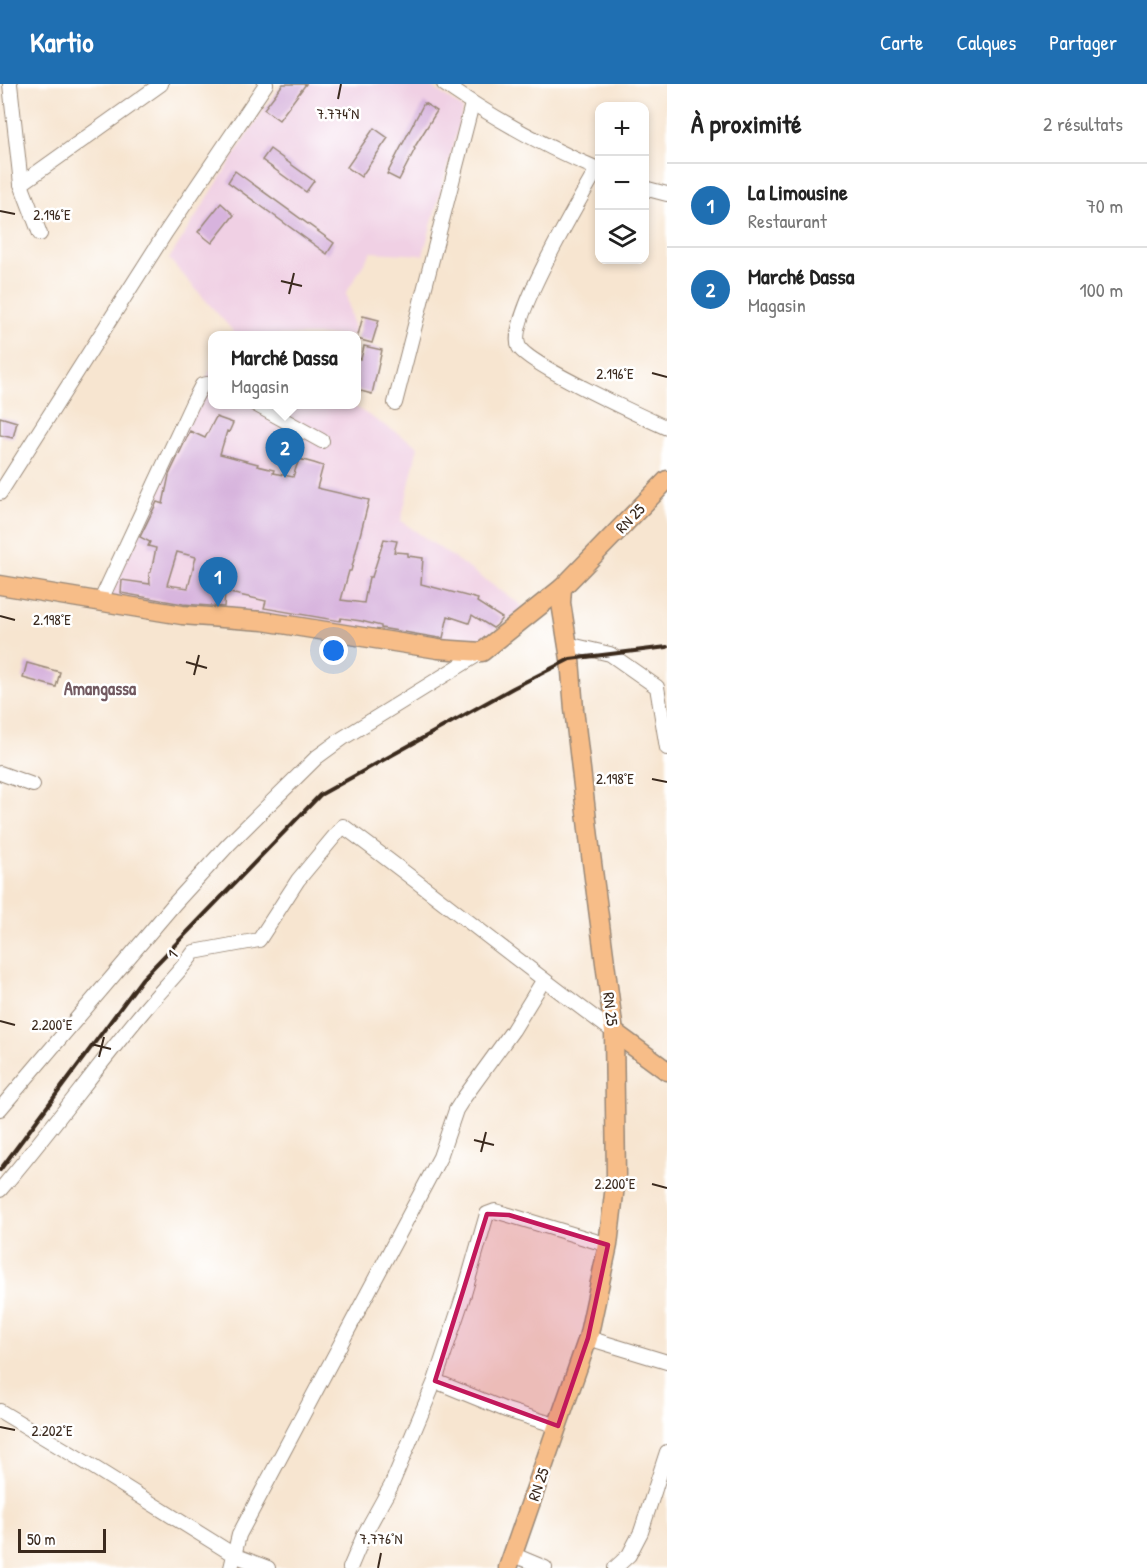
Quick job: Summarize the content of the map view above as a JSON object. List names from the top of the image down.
{
  "streets": {
    "main road": ["RN 25"],
    "street": ["1"]
  },
  "districts": ["Amangassa"],
  "scale_bar": "50 m",
  "page": {
    "header": "Kartio",
    "nav": ["Carte", "Calques", "Partager"],
    "heading": ["À proximité", "2 résultats"],
    "map_buttons": ["+", "−"],
    "list": [
      {
        "mark": "1",
        "name": "La Limousine",
        "note": "Restaurant",
        "value": "70 m"
      },
      {
        "mark": "2",
        "name": "Marché Dassa",
        "note": "Magasin",
        "value": "100 m"
      }
    ],
    "popup": ["Marché Dassa", "Magasin"],
    "pins": ["2", "1"],
    "scale": "50 m"
  },
  "coordinates": [
    "7.774°N",
    "2.196°E",
    "2.198°E",
    "2.200°E",
    "2.202°E",
    "7.776°N"
  ]
}
